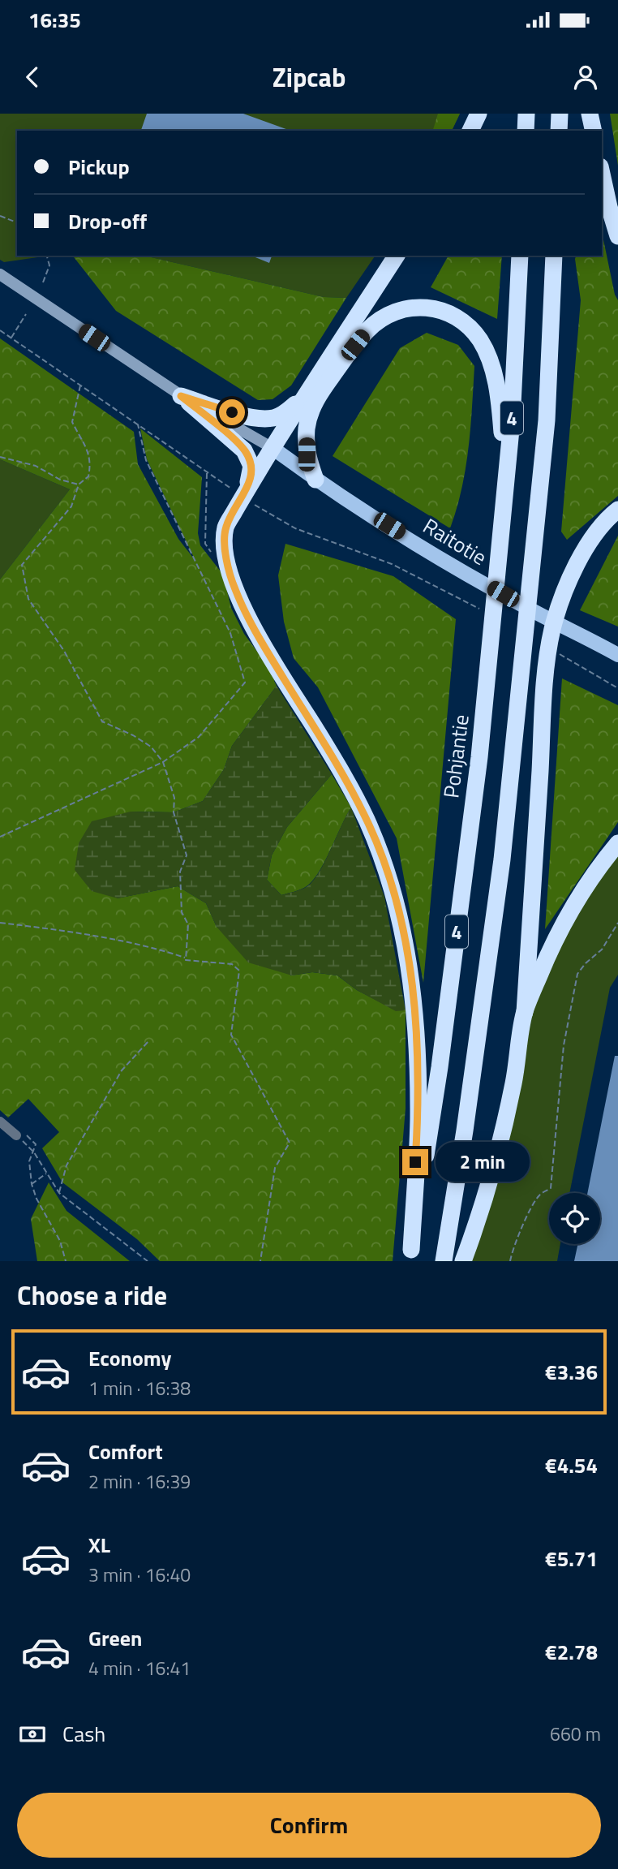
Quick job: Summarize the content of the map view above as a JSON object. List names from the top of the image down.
{
  "streets": {
    "highway": ["4", "Pohjantie"],
    "main road": ["Raitotie"]
  },
  "page": {
    "status": "16:35",
    "header": "Zipcab",
    "banner": ["Pickup", "Drop-off"],
    "bubble": "2 min",
    "heading": "Choose a ride",
    "list": [
      {
        "name": "Economy",
        "note": "1 min · 16:38",
        "value": "€3.36"
      },
      {
        "name": "Comfort",
        "note": "2 min · 16:39",
        "value": "€4.54"
      },
      {
        "name": "XL",
        "note": "3 min · 16:40",
        "value": "€5.71"
      },
      {
        "name": "Green",
        "note": "4 min · 16:41",
        "value": "€2.78"
      }
    ],
    "pay": ["Cash", "660 m"],
    "buttons": "Confirm"
  }
}
